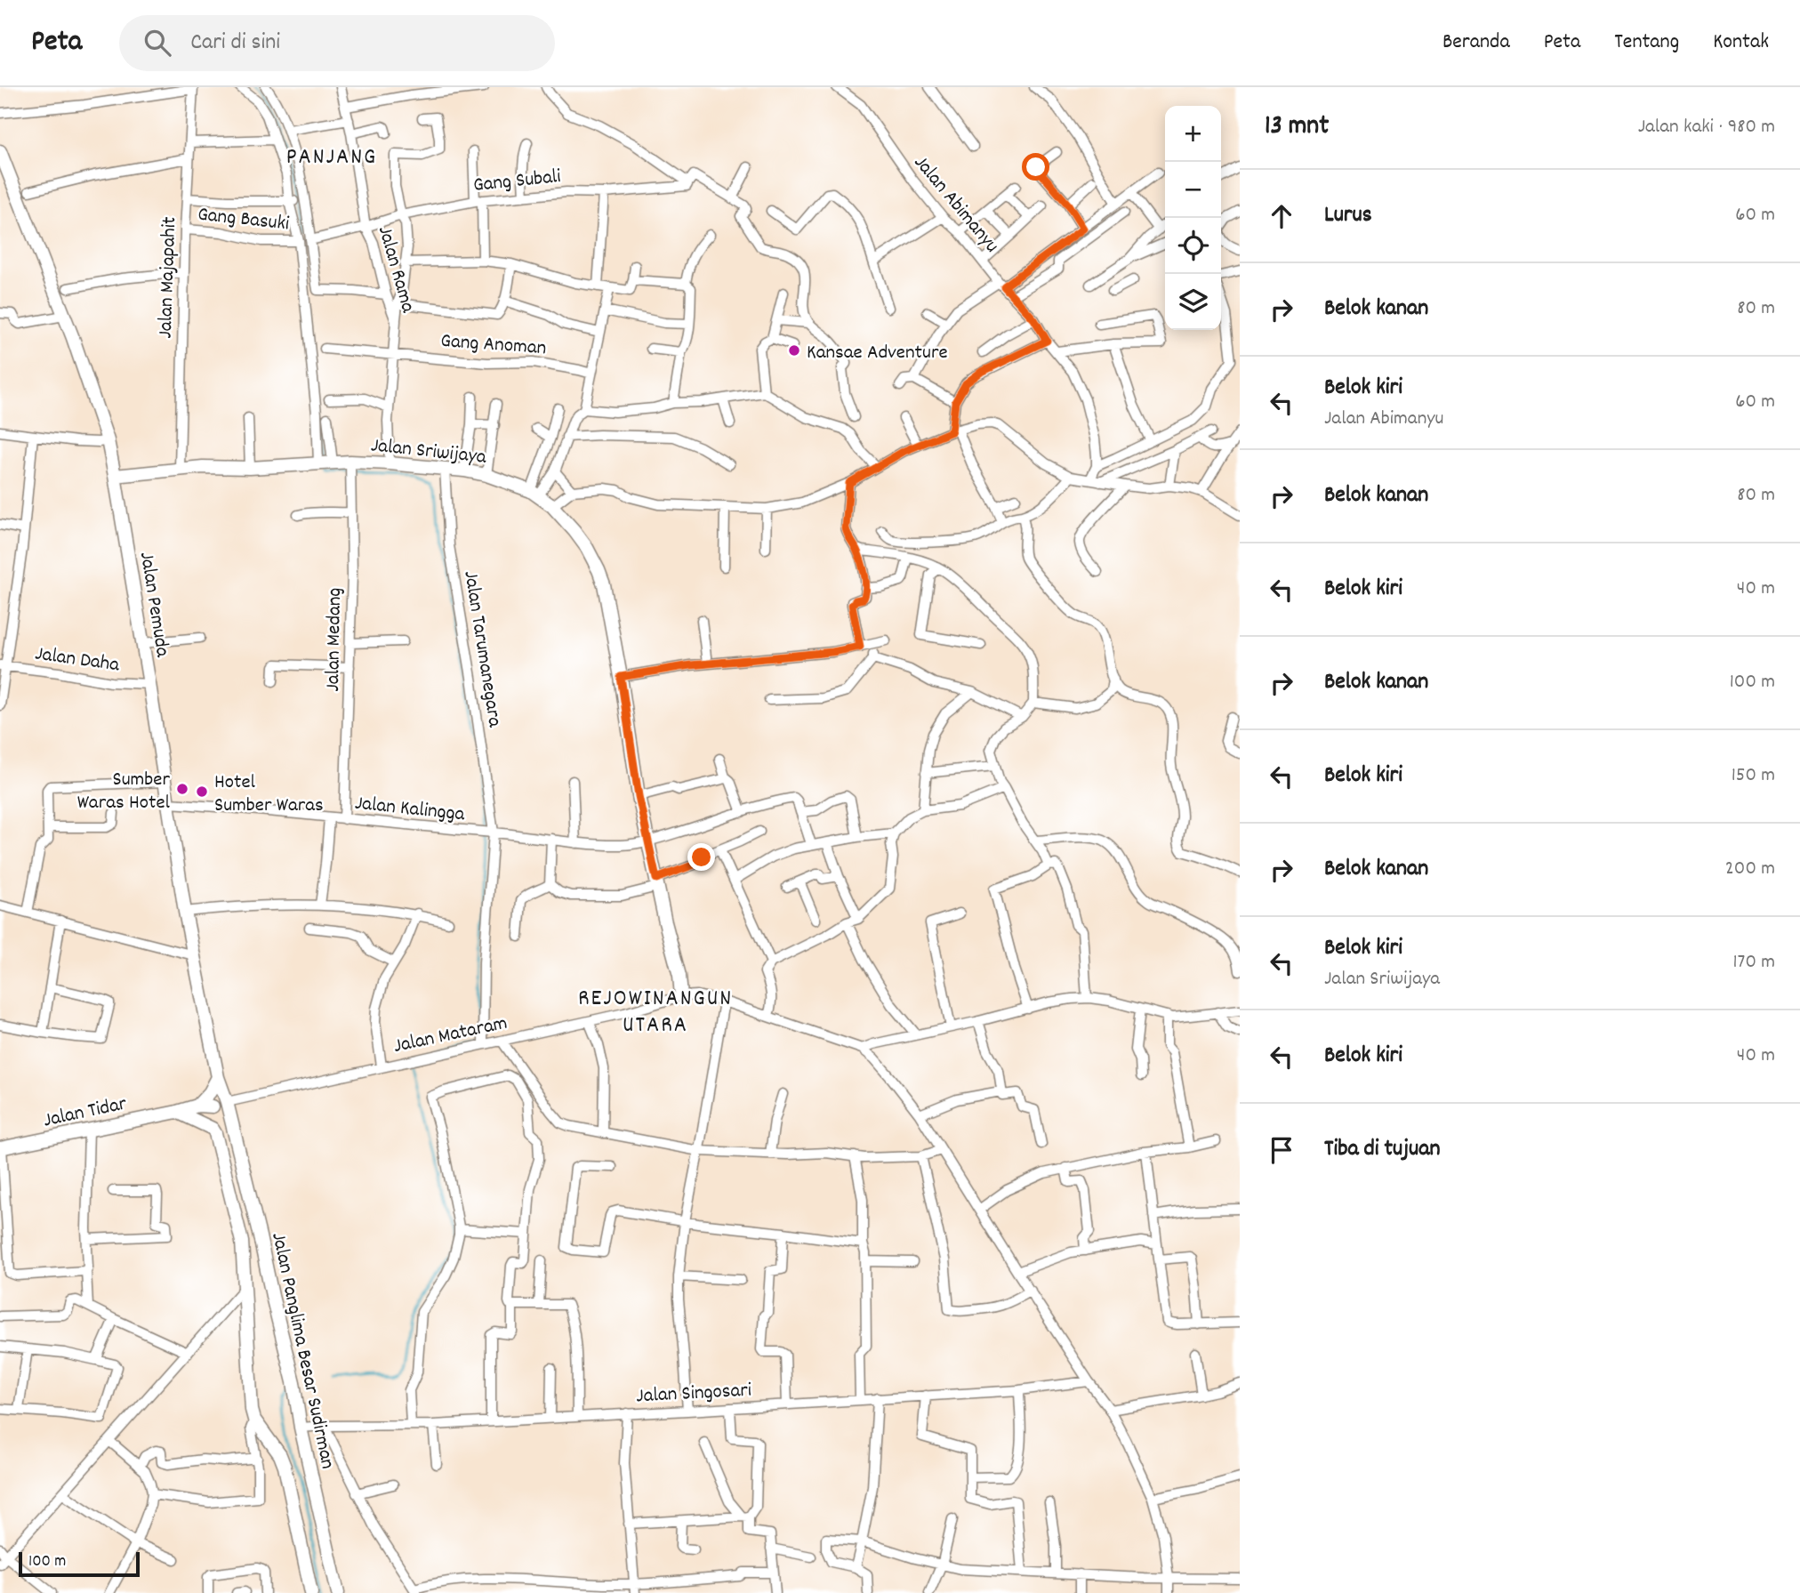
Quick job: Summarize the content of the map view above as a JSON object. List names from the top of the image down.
{
  "streets": {
    "main road": [
      "Jalan Sriwijaya",
      "Jalan Pemuda",
      "Jalan Tidar",
      "Jalan Panglima Besar Sudirman"
    ],
    "street": [
      "Gang Subali",
      "Jalan Abimanyu",
      "Gang Basuki",
      "Jalan Rama",
      "Jalan Majapahit",
      "Gang Anoman",
      "Jalan Medang",
      "Jalan Tarumanegara",
      "Jalan Daha",
      "Jalan Kalingga",
      "Jalan Mataram",
      "Jalan Singosari"
    ]
  },
  "crossings": [
    ["Gang Subali", "Jalan Rama"],
    ["Gang Basuki", "Jalan Majapahit"],
    ["Jalan Rama", "Gang Anoman"],
    ["Jalan Rama", "Jalan Sriwijaya"],
    ["Jalan Majapahit", "Jalan Sriwijaya"],
    ["Jalan Sriwijaya", "Jalan Pemuda"],
    ["Jalan Sriwijaya", "Jalan Medang"],
    ["Jalan Sriwijaya", "Jalan Tarumanegara"],
    ["Jalan Sriwijaya", "Jalan Kalingga"],
    ["Jalan Sriwijaya", "Jalan Mataram"],
    ["Jalan Pemuda", "Jalan Daha"],
    ["Jalan Pemuda", "Jalan Kalingga"],
    ["Jalan Pemuda", "Jalan Mataram"],
    ["Jalan Pemuda", "Jalan Panglima Besar Sudirman"],
    ["Jalan Medang", "Jalan Kalingga"],
    ["Jalan Tarumanegara", "Jalan Kalingga"],
    ["Jalan Tarumanegara", "Jalan Mataram"],
    ["Jalan Mataram", "Jalan Panglima Besar Sudirman"],
    ["Jalan Panglima Besar Sudirman", "Jalan Singosari"]
  ],
  "districts": ["PANJANG", "REJOWINANGUN UTARA"],
  "places": ["Kansae Adventure", "Sumber Waras Hotel", "Hotel Sumber Waras"],
  "scale_bar": "100 m",
  "page": {
    "header": "Peta",
    "search": "Cari di sini",
    "nav": [
      "Beranda",
      "Peta",
      "Tentang",
      "Kontak"
    ],
    "heading": ["13 mnt", "Jalan kaki · 980 m"],
    "map_buttons": ["+", "−"],
    "list": [
      ["Lurus", "60 m"],
      ["Belok kanan", "80 m"],
      ["Belok kiri", "Jalan Abimanyu", "60 m"],
      ["Belok kanan", "80 m"],
      ["Belok kiri", "40 m"],
      ["Belok kanan", "100 m"],
      ["Belok kiri", "150 m"],
      ["Belok kanan", "200 m"],
      ["Belok kiri", "Jalan Sriwijaya", "170 m"],
      ["Belok kiri", "40 m"],
      "Tiba di tujuan"
    ],
    "scale": "100 m"
  }
}
